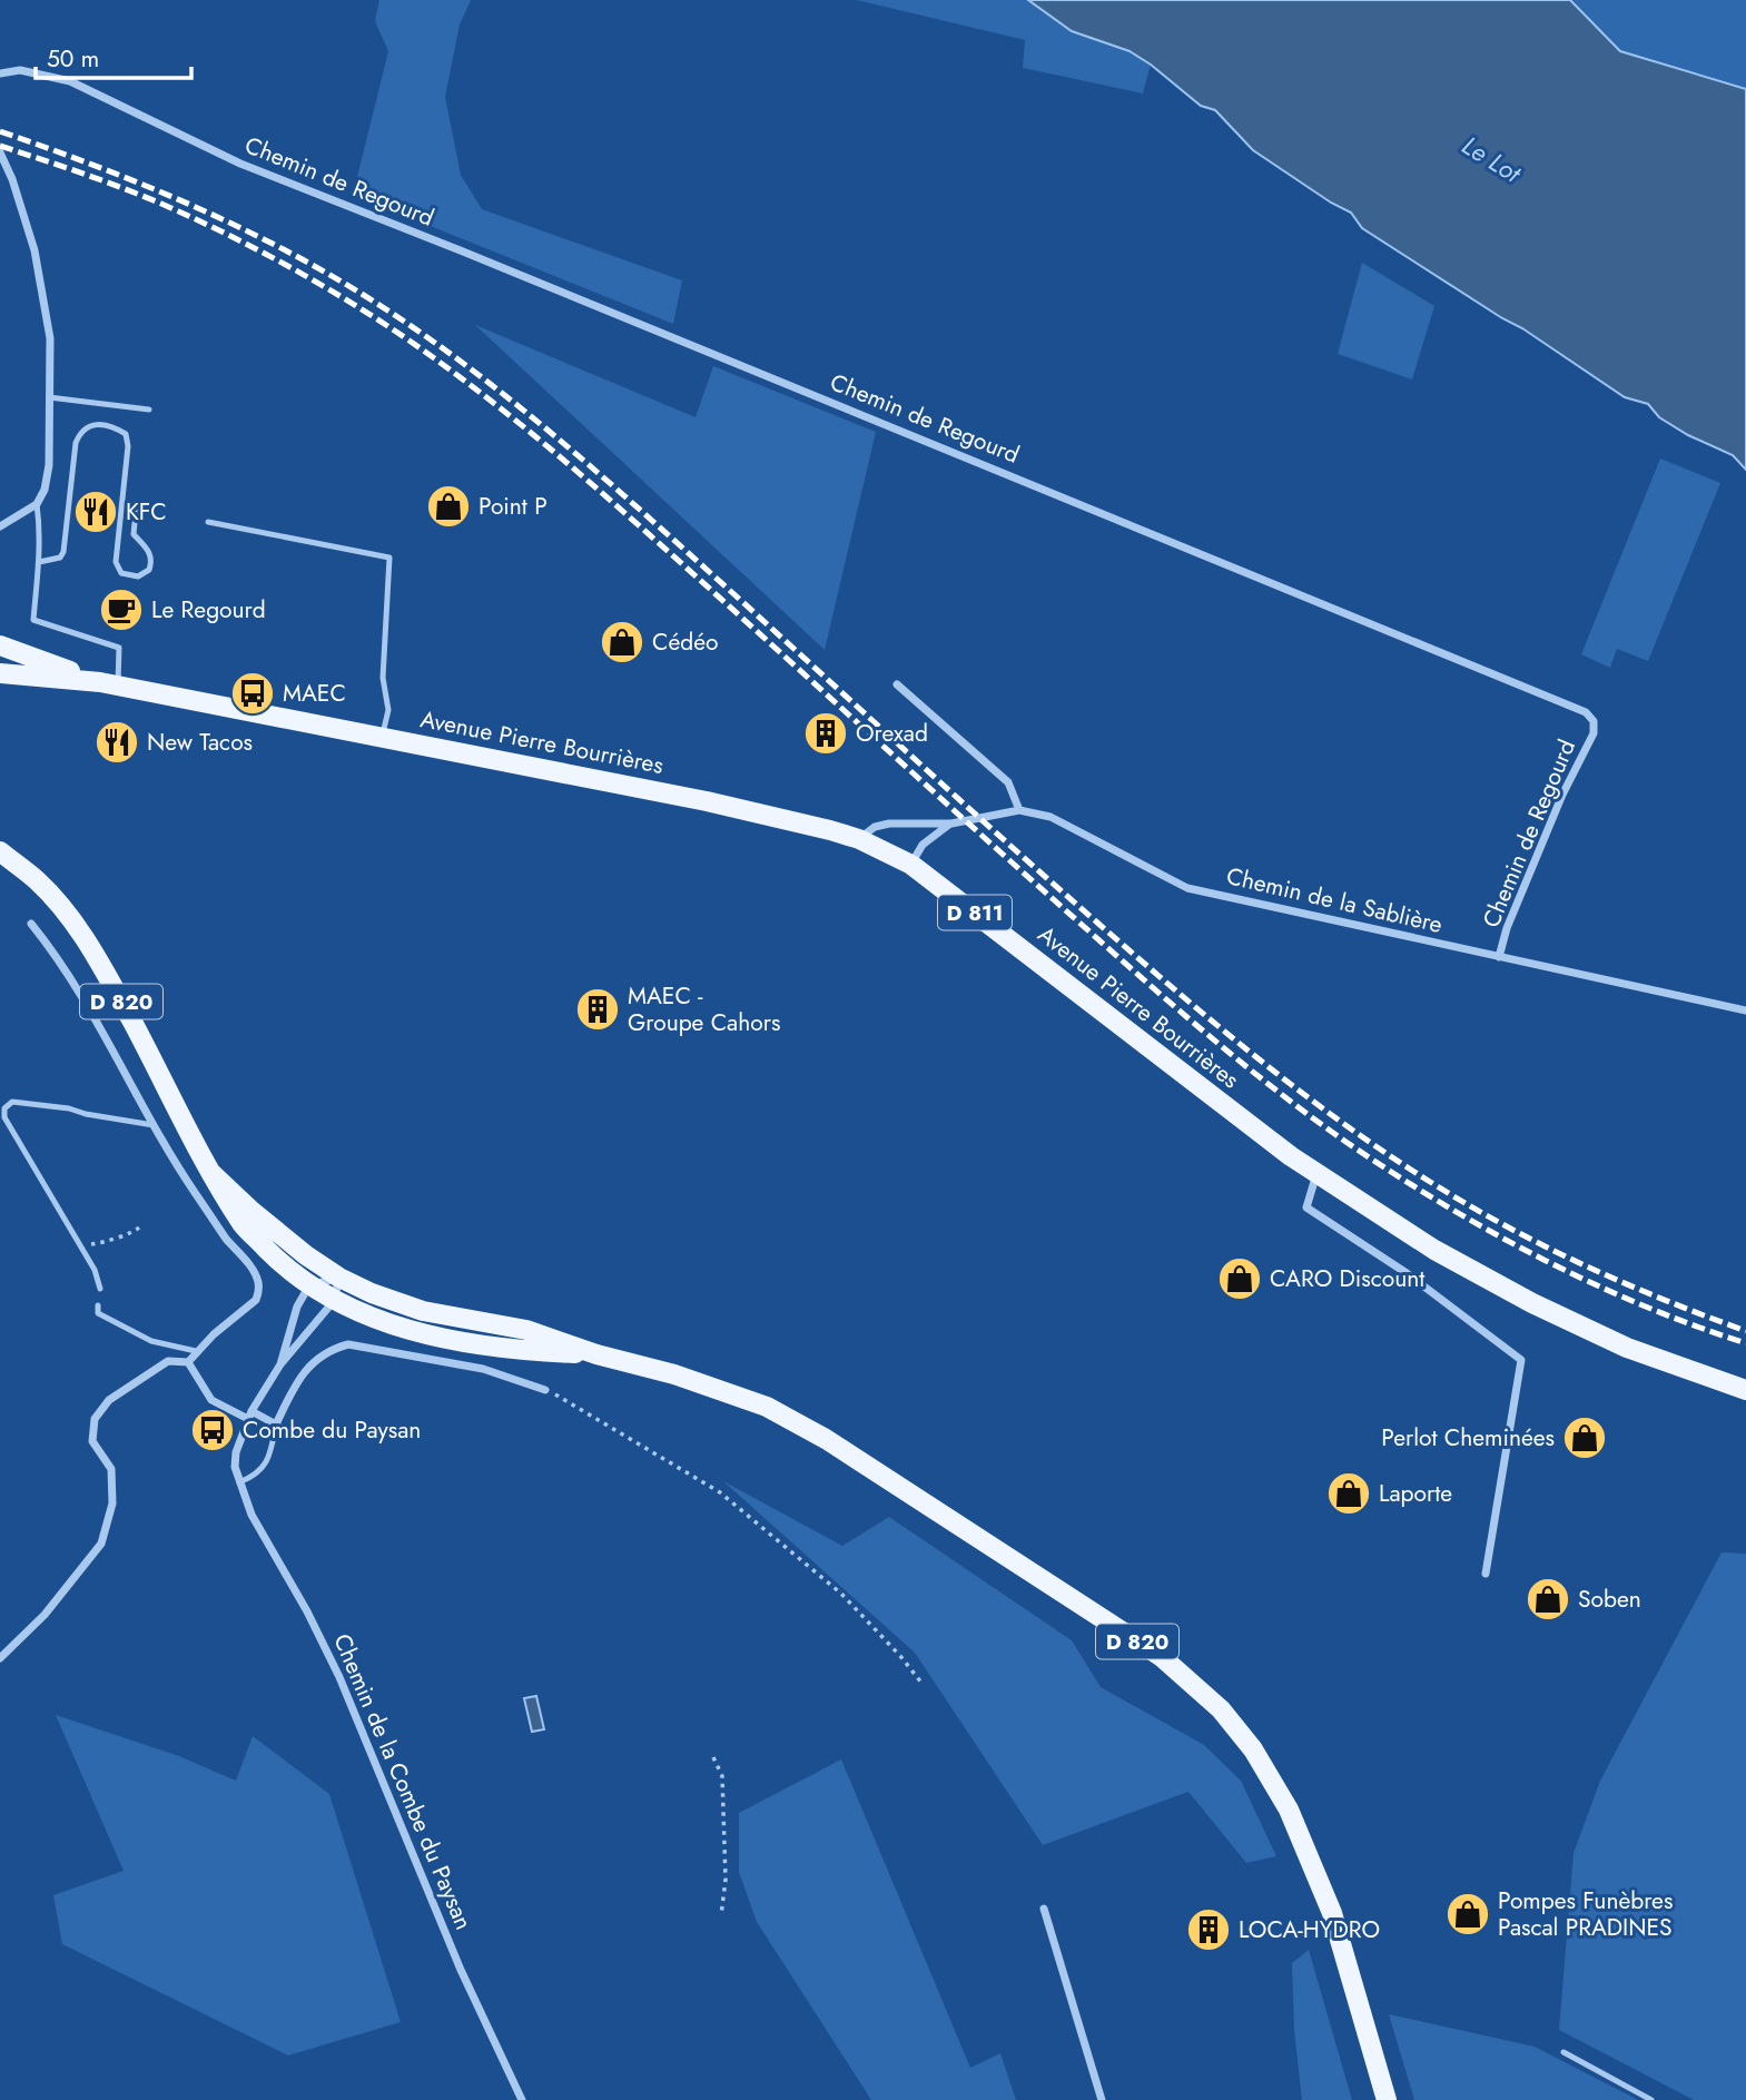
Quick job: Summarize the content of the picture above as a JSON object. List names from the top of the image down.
{
  "streets": {
    "main road": ["Avenue Pierre Bourrières", "D 811", "D 820"],
    "street": ["Chemin de Regourd", "Chemin de la Sablière", "Chemin de la Combe du Paysan"]
  },
  "crossings": [
    ["Chemin de Regourd", "Chemin de la Sablière"],
    ["Avenue Pierre Bourrières", "Chemin de la Sablière"],
    ["D 820", "Chemin de la Combe du Paysan"]
  ],
  "water": ["Le Lot"],
  "places": {
    "shop": [
      "Point P",
      "Cédéo",
      "CARO Discount",
      "Perlot Cheminées",
      "Laporte",
      "Soben",
      "Pompes Funèbres Pascal PRADINES"
    ],
    "restaurant": ["KFC", "New Tacos"],
    "cafe": ["Le Regourd"],
    "bus stop": ["MAEC", "Combe du Paysan"],
    "building": ["Orexad", "MAEC - Groupe Cahors", "LOCA-HYDRO"]
  },
  "scale_bar": "50 m"
}
